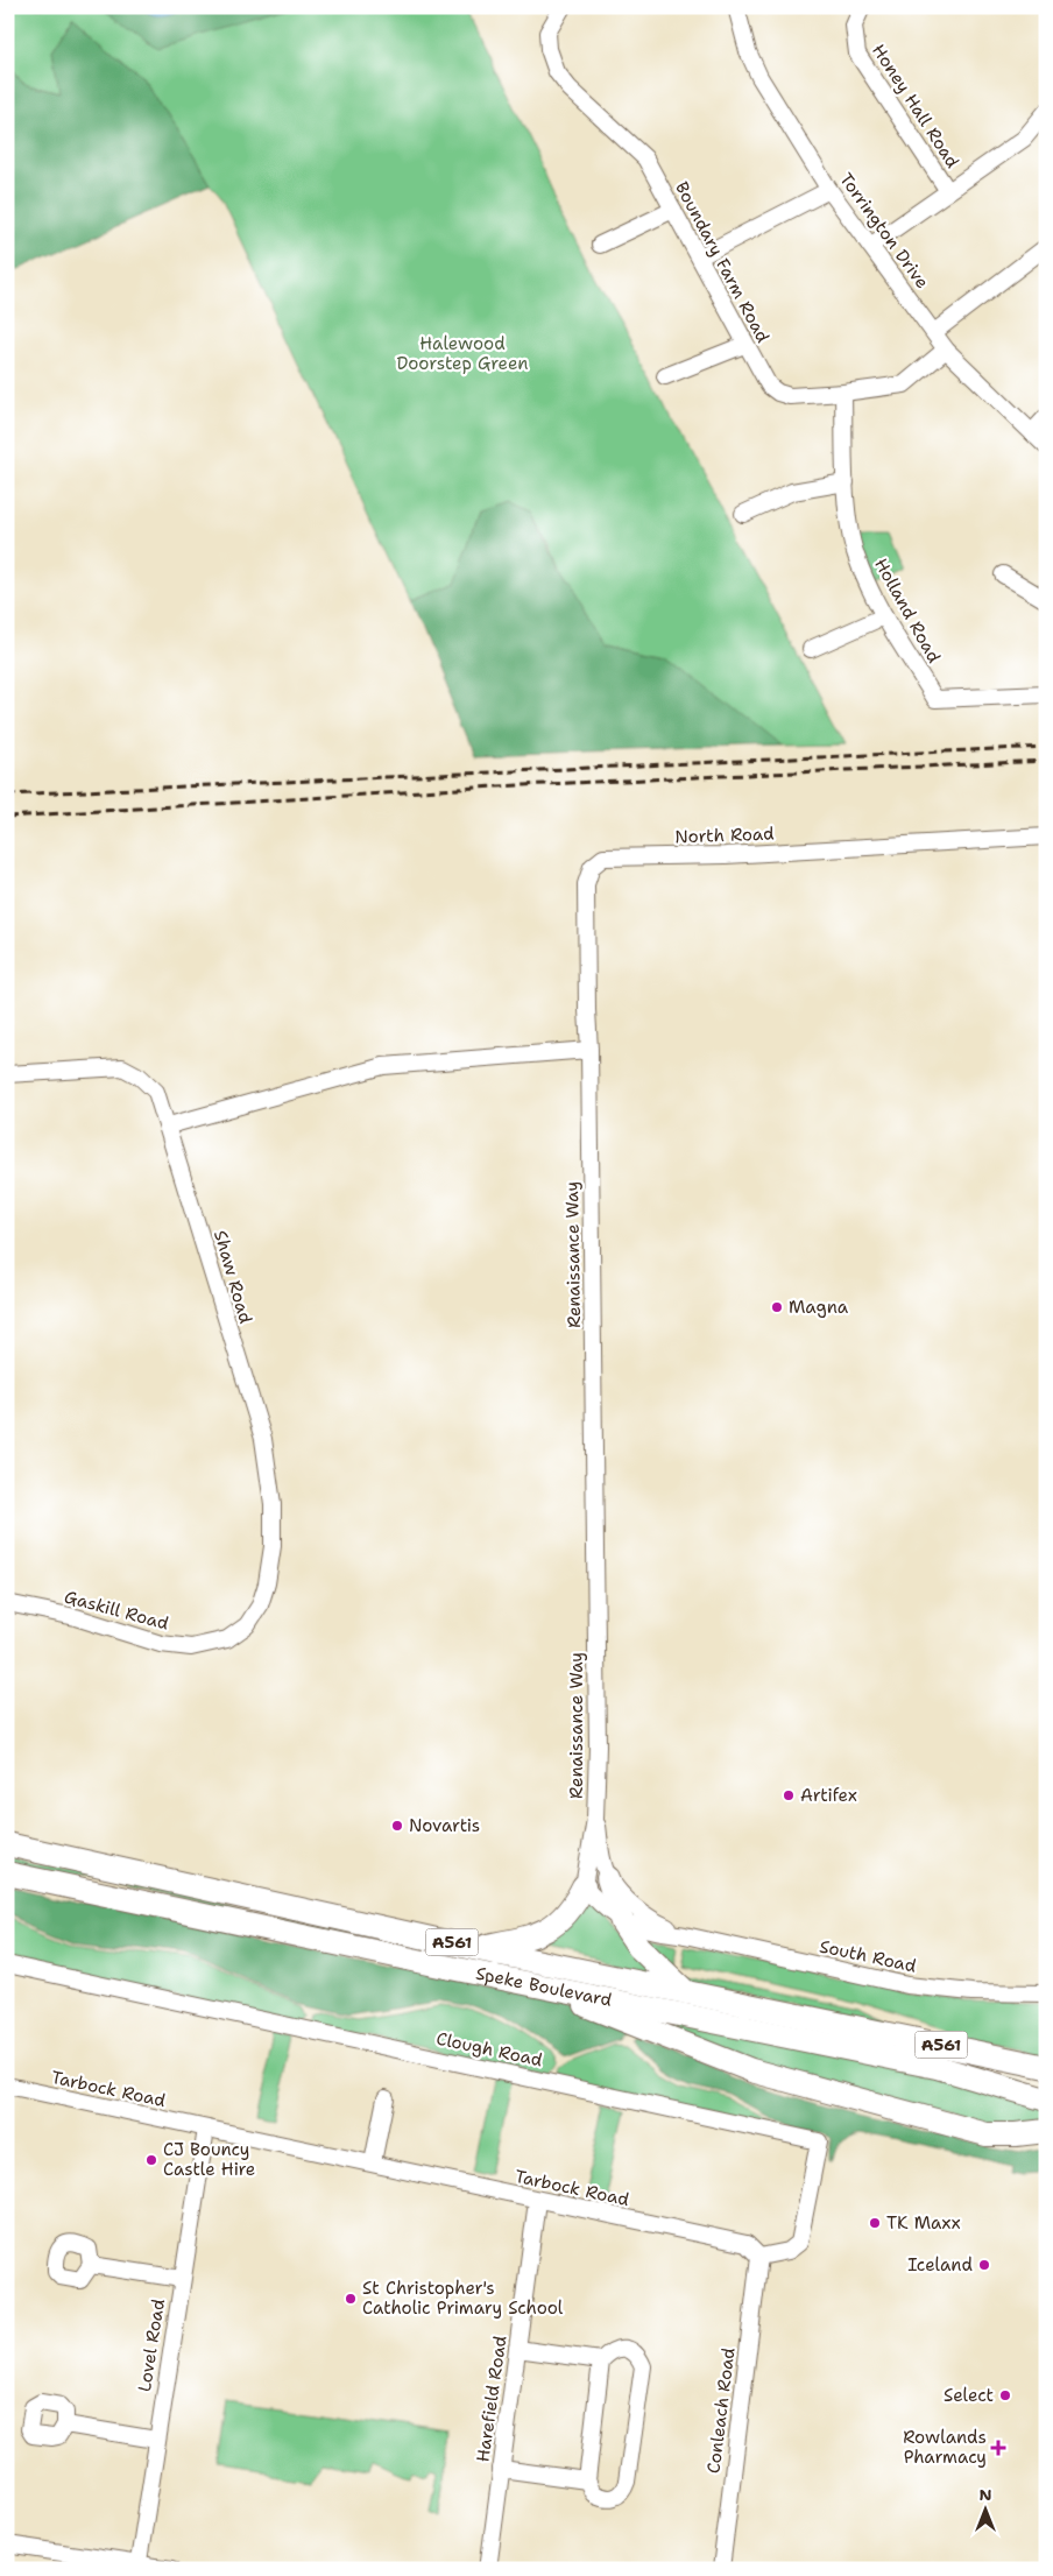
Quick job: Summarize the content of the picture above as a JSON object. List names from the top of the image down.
{
  "streets": {
    "highway": ["A561", "Speke Boulevard"],
    "street": [
      "Honey Hall Road",
      "Torrington Drive",
      "Boundary Farm Road",
      "Holland Road",
      "North Road",
      "Renaissance Way",
      "Shaw Road",
      "Gaskill Road",
      "South Road",
      "Clough Road",
      "Tarbock Road",
      "Lovel Road",
      "Harefield Road",
      "Conleach Road"
    ]
  },
  "crossings": [
    ["Honey Hall Road", "Torrington Drive"],
    ["Torrington Drive", "Boundary Farm Road"],
    ["Boundary Farm Road", "Holland Road"],
    ["North Road", "Renaissance Way"],
    ["Renaissance Way", "South Road"],
    ["Shaw Road", "Gaskill Road"],
    ["A561", "Speke Boulevard"],
    ["Clough Road", "Tarbock Road"],
    ["Clough Road", "Conleach Road"],
    ["Tarbock Road", "Lovel Road"],
    ["Tarbock Road", "Harefield Road"],
    ["Tarbock Road", "Conleach Road"]
  ],
  "parks": ["Halewood Doorstep Green"],
  "places": {
    "other": [
      "Magna",
      "Artifex",
      "Novartis",
      "CJ Bouncy Castle Hire",
      "TK Maxx",
      "Iceland",
      "St Christopher's Catholic Primary School",
      "Select"
    ],
    "health": ["Rowlands Pharmacy"]
  },
  "north": "top"
}
